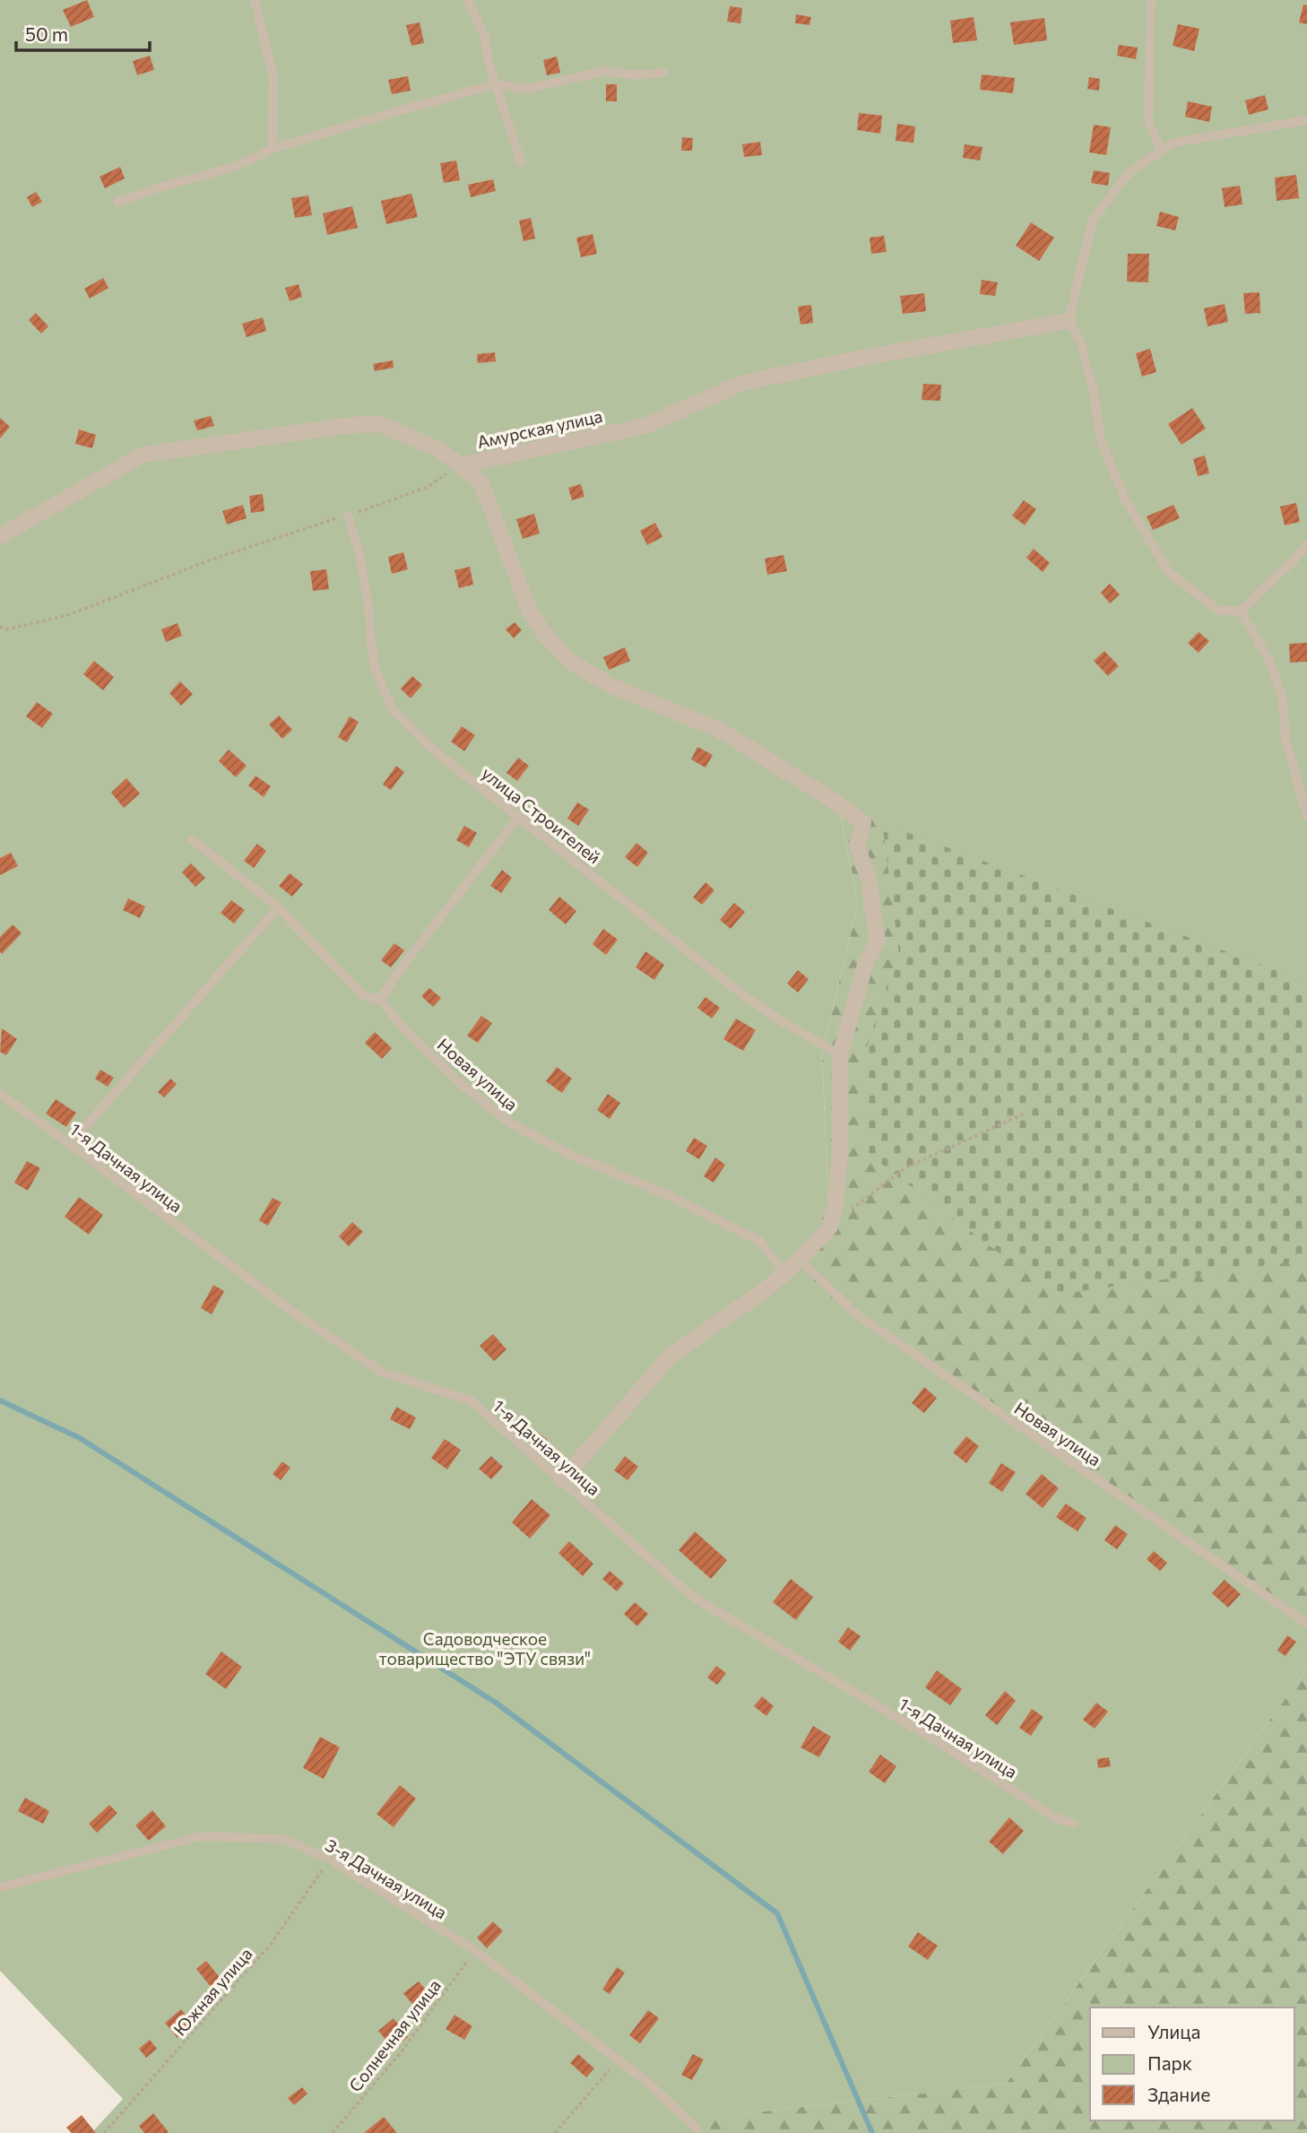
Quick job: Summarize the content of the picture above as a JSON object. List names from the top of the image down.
{
  "streets": {
    "street": ["Амурская улица"],
    "lane": [
      "улица Строителей",
      "Новая улица",
      "1-я Дачная улица",
      "3-я Дачная улица"
    ],
    "path": ["Южная улица", "Солнечная улица"]
  },
  "crossings": [
    ["3-я Дачная улица", "Южная улица"],
    ["3-я Дачная улица", "Солнечная улица"]
  ],
  "parks": ["Садоводческое товарищество \"ЭТУ связи\""],
  "legend": ["Улица", "Парк", "Здание"],
  "scale_bar": "50 m"
}
